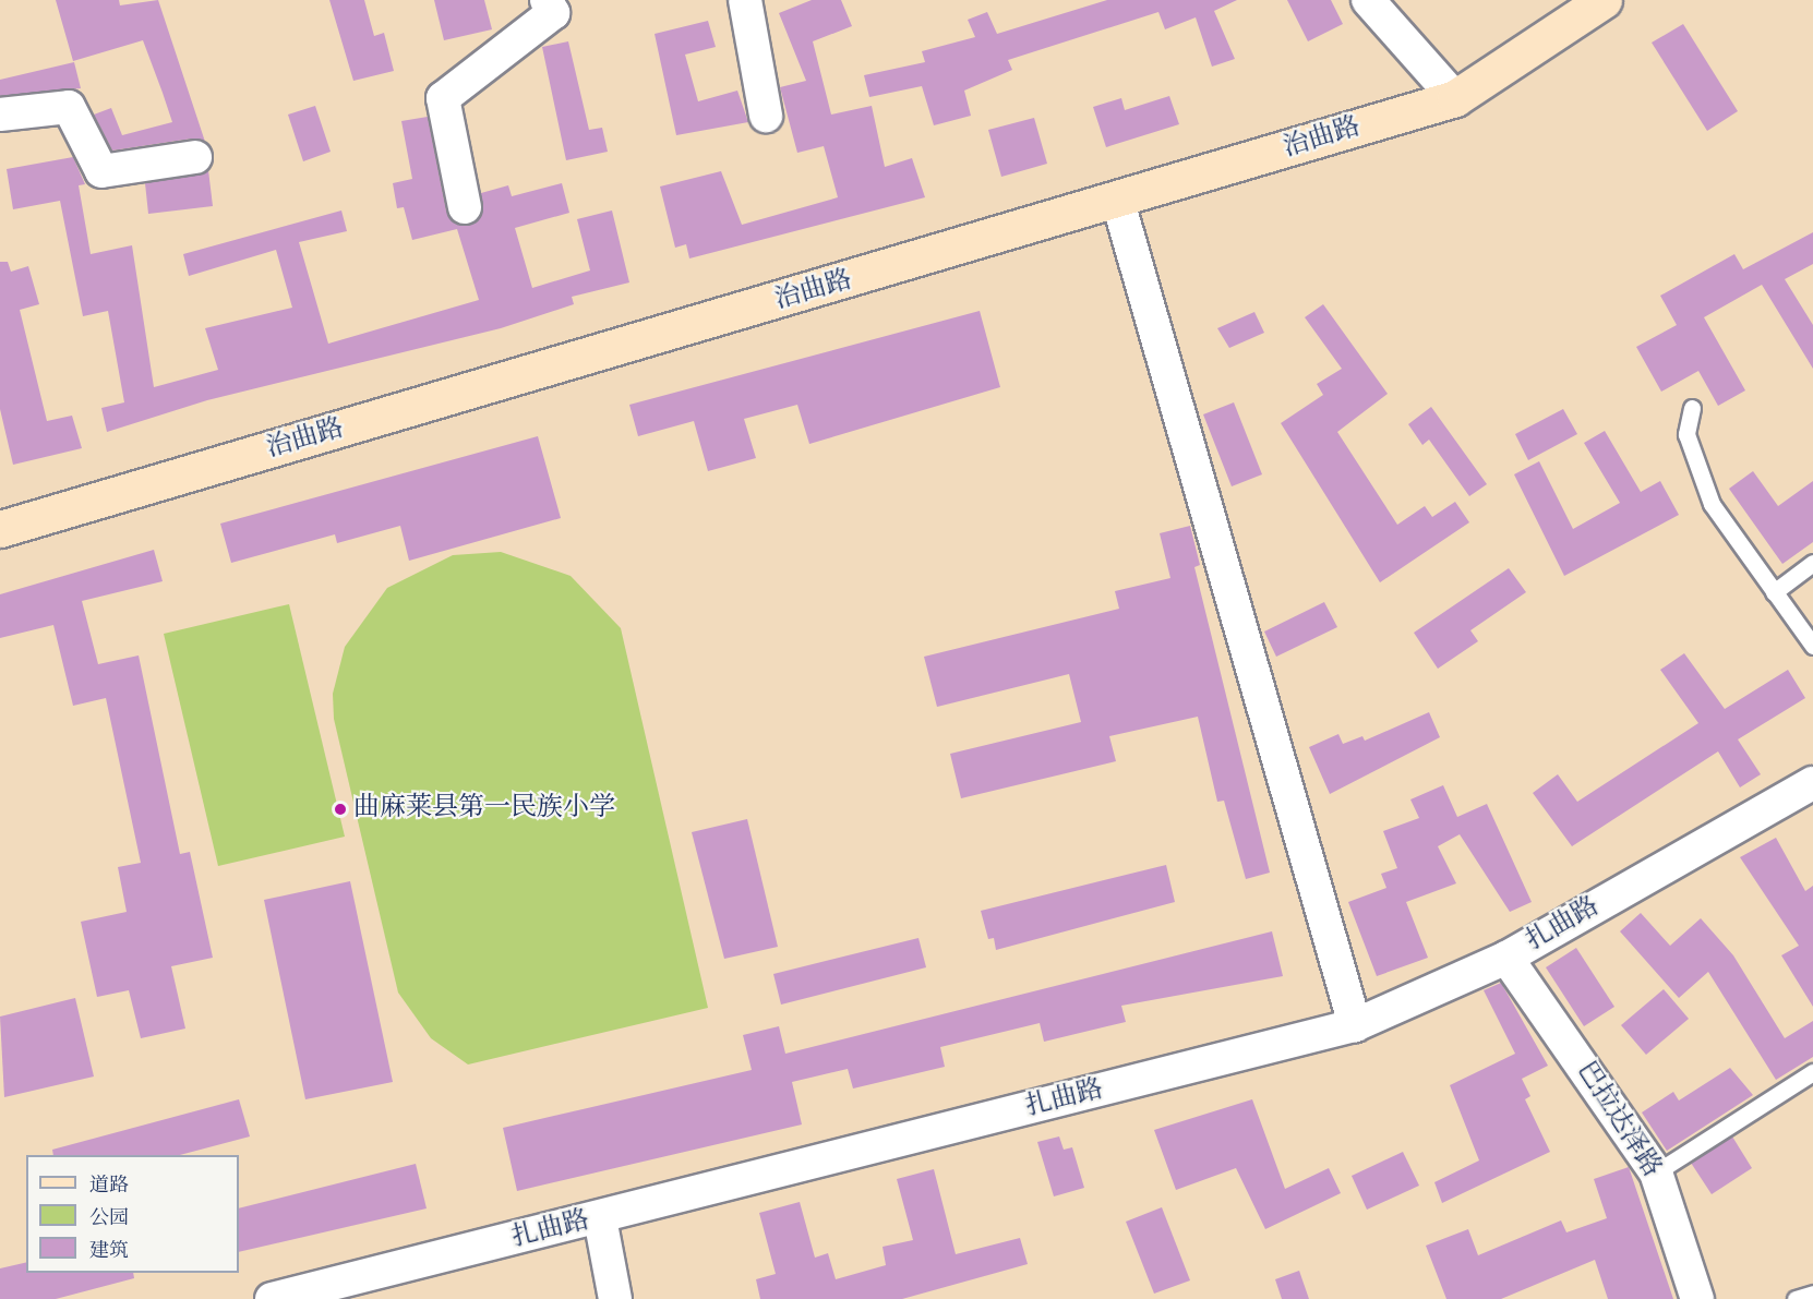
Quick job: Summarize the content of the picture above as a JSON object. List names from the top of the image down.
{
  "streets": {
    "main road": ["治曲路"],
    "street": ["扎曲路", "巴拉达泽路"]
  },
  "crossings": [
    ["扎曲路", "巴拉达泽路"]
  ],
  "places": ["曲麻莱县第一民族小学"],
  "legend": ["道路", "公园", "建筑"]
}
